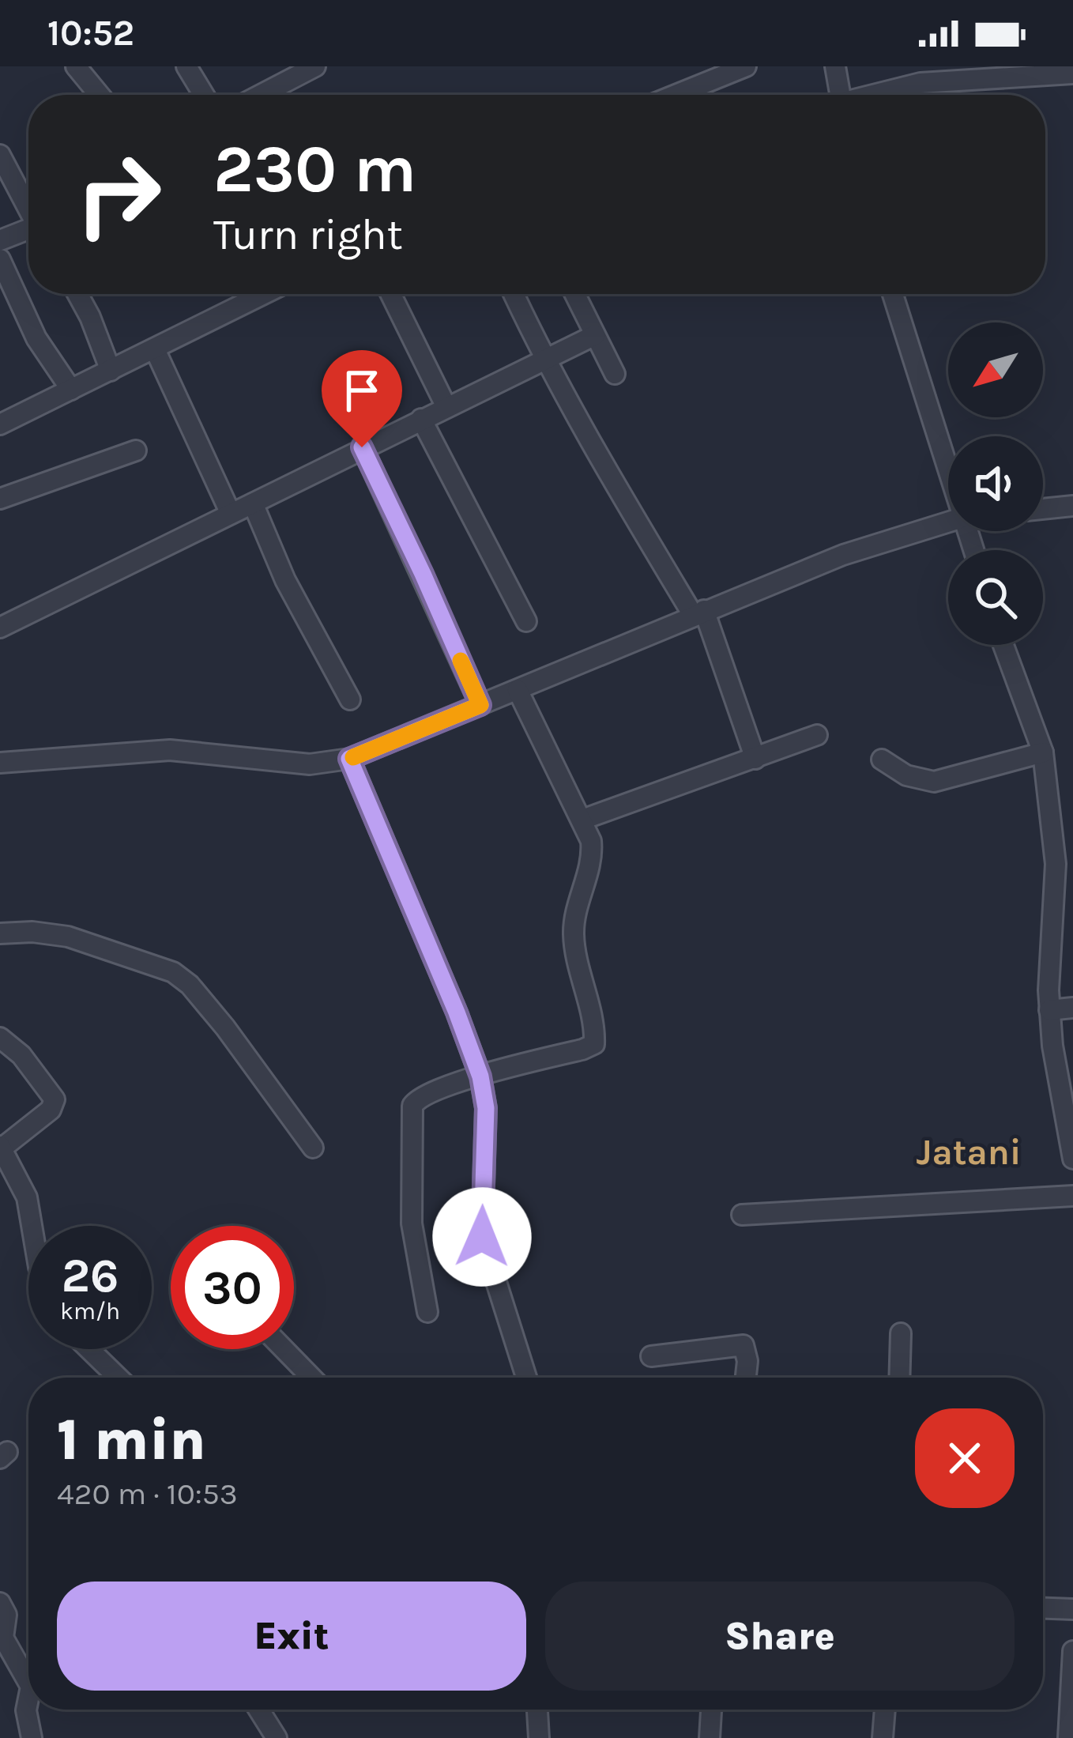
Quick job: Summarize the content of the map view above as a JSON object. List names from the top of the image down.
{
  "districts": ["Jatani"],
  "north": "bottom left",
  "page": {
    "status": "10:52",
    "turn": ["230 m", "Turn right"],
    "speed": "26 km/h",
    "limit": "30",
    "heading": ["1 min", "420 m · 10:53"],
    "buttons": ["Exit", "Share"]
  }
}
